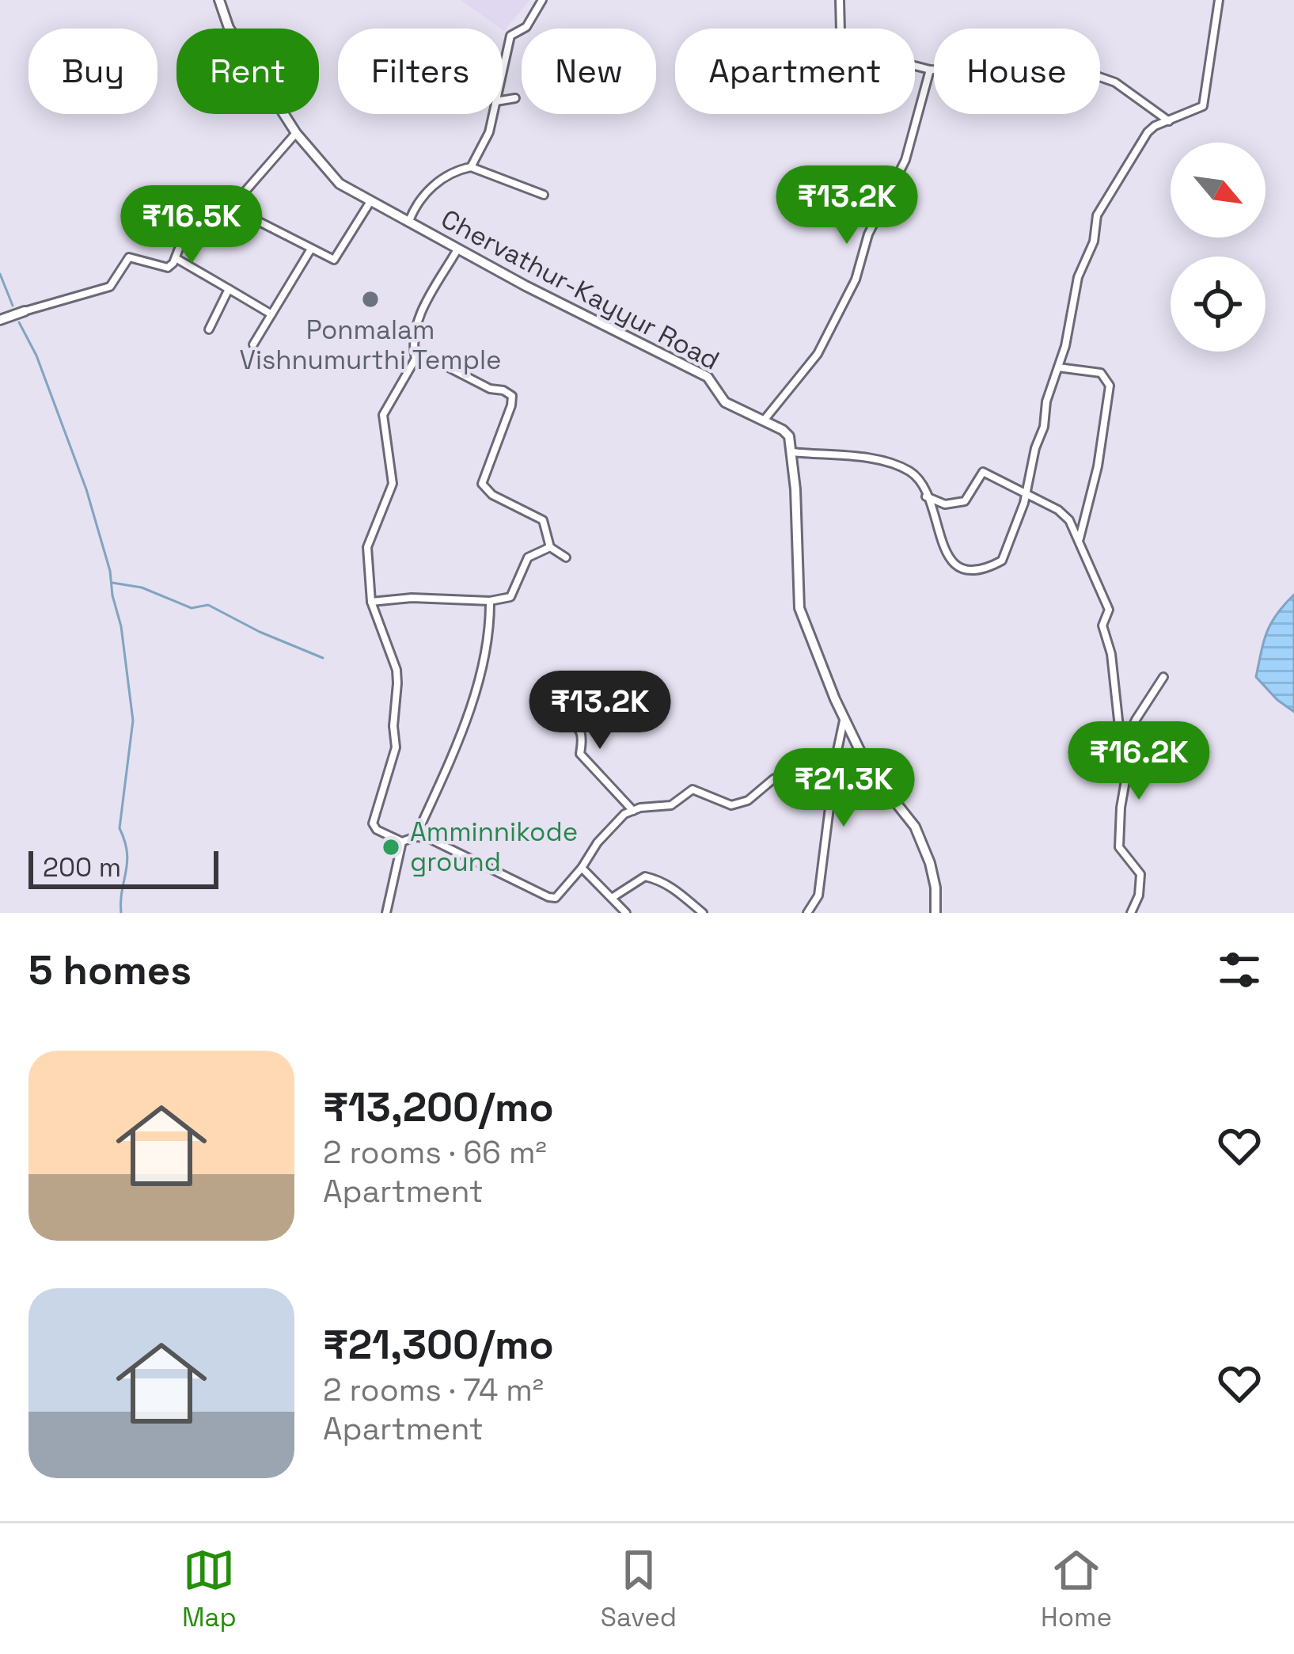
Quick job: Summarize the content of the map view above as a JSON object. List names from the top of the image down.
{
  "streets": {
    "main road": ["Chervathur-Kayyur Road"]
  },
  "places": ["Ponmalam Vishnumurthi Temple", "Amminnikode ground"],
  "scale_bar": "200 m",
  "north": "bottom right",
  "page": {
    "chip": [
      "Buy",
      "Rent",
      "Filters",
      "New",
      "Apartment",
      "House"
    ],
    "price": [
      "₹13.2K",
      "₹16.5K",
      "₹13.2K",
      "₹16.2K",
      "₹21.3K"
    ],
    "scale": "200 m",
    "heading": "5 homes",
    "list": [
      {
        "name": "₹13,200/mo",
        "note": "2 rooms · 66 m² · Apartment"
      },
      {
        "name": "₹21,300/mo",
        "note": "2 rooms · 74 m² · Apartment"
      }
    ],
    "tabs": ["Map", "Saved", "Home"]
  }
}
